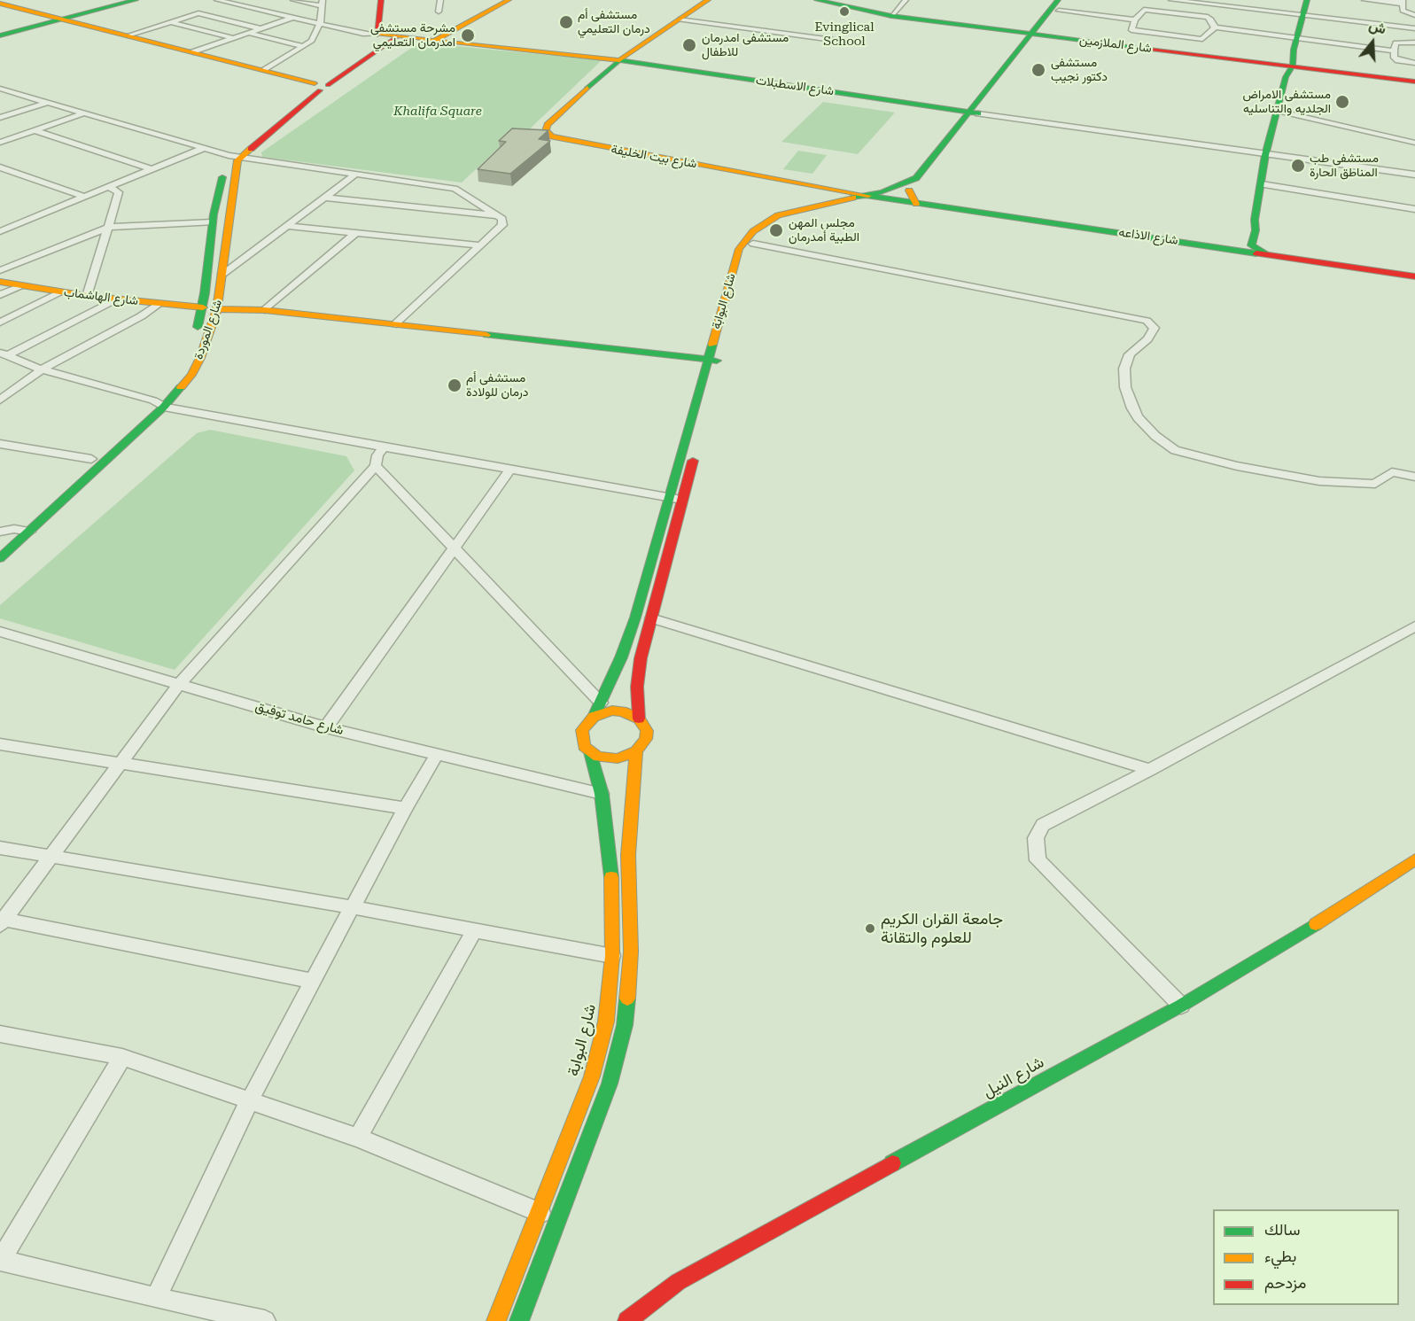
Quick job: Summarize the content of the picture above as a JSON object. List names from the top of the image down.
{
  "streets": {
    "main road": [
      "شارع الملازمين",
      "شارع الاسطبلات",
      "شارع بيت الخليفة",
      "شارع الاذاعه",
      "شارع الهاشماب",
      "شارع البوابة",
      "شارع الموردة",
      "شارع النيل"
    ],
    "street": ["شارع حامد توفيق"]
  },
  "crossings": [
    ["شارع الملازمين", "شارع البوابة"],
    ["شارع الاسطبلات", "شارع بيت الخليفة"],
    ["شارع الاسطبلات", "شارع البوابة"],
    ["شارع بيت الخليفة", "شارع الاذاعه"],
    ["شارع بيت الخليفة", "شارع البوابة"],
    ["شارع الاذاعه", "شارع البوابة"],
    ["شارع الهاشماب", "شارع الموردة"],
    ["شارع البوابة", "شارع حامد توفيق"]
  ],
  "parks": ["Khalifa Square"],
  "places": [
    "Evinglical School",
    "مستشفى أم درمان التعليمي",
    "مشرحة مستشفى امدرمان التعليمي",
    "مستشفى امدرمان للاطفال",
    "مستشفى دكتور نجيب",
    "مستشفى الامراض الجلديه والتناسليه",
    "مستشفى طب المناطق الحارة",
    "مجلس المهن الطبية أمدرمان",
    "مستشفى أم درمان للولادة",
    "جامعة القران الكريم للعلوم والتقانة"
  ],
  "legend": ["سالك", "بطيء", "مزدحم"],
  "north": "top"
}
